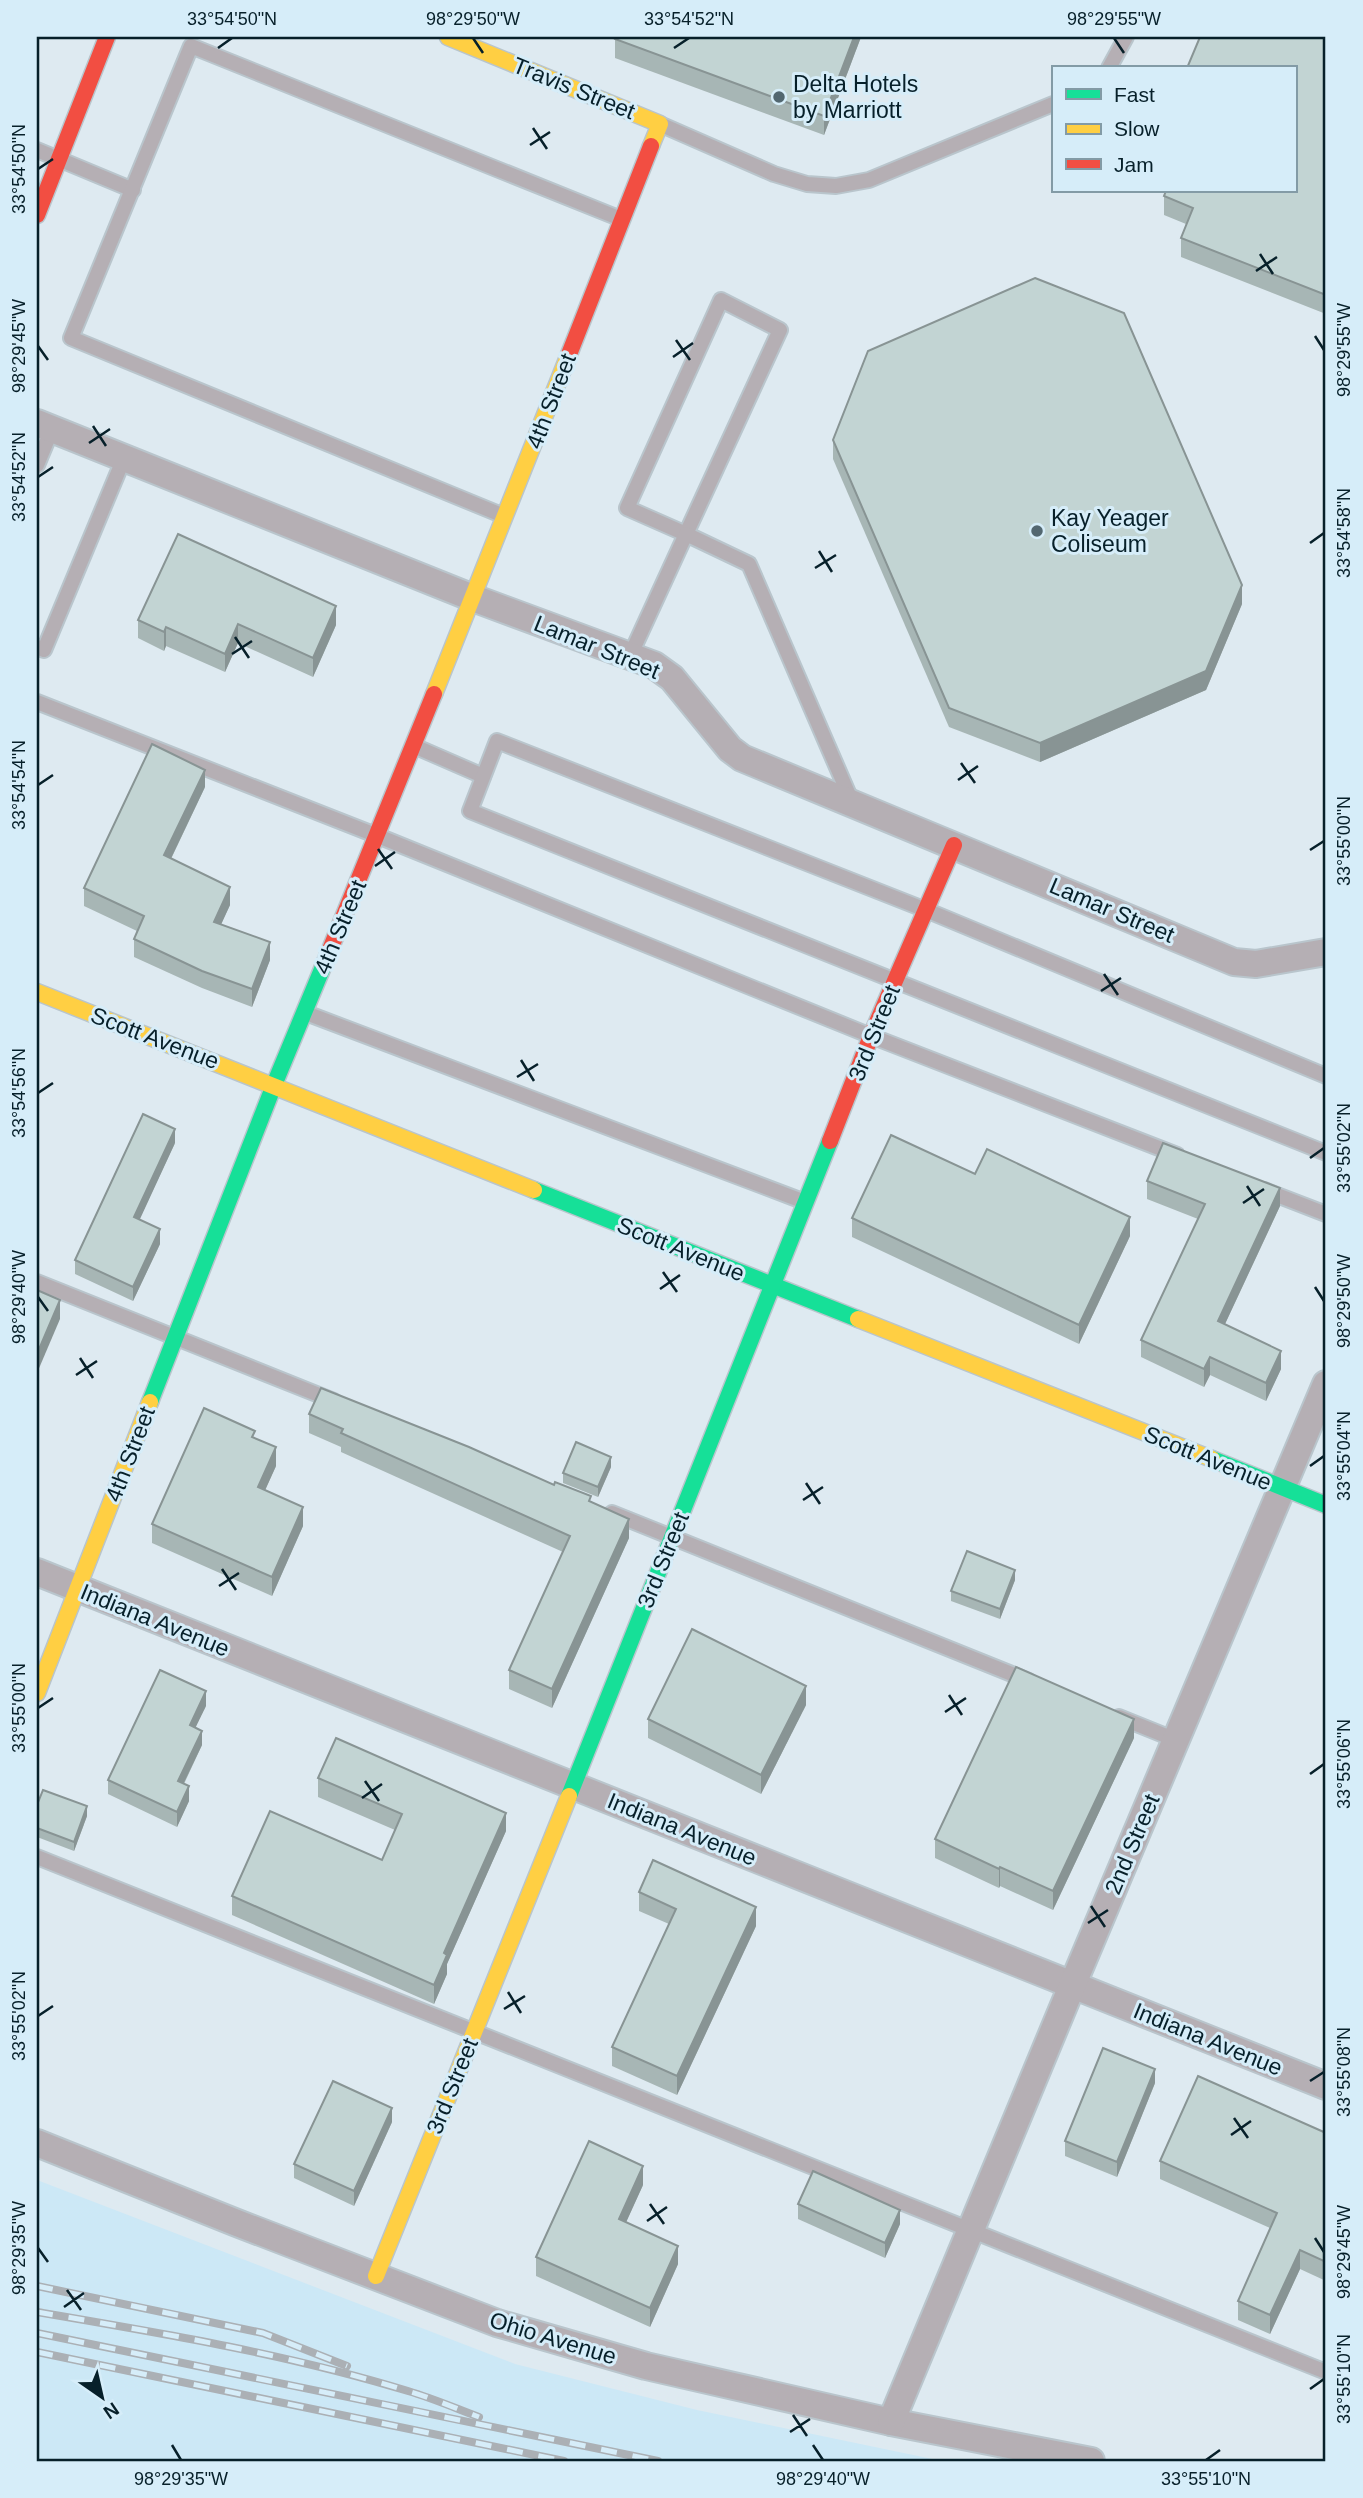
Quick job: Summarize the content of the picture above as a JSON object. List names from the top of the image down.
{
  "streets": {
    "street": [
      "Travis Street",
      "4th Street",
      "Lamar Street",
      "3rd Street",
      "Scott Avenue",
      "Indiana Avenue",
      "2nd Street",
      "Ohio Avenue"
    ]
  },
  "crossings": [
    ["Travis Street", "4th Street"],
    ["4th Street", "Lamar Street"],
    ["4th Street", "Scott Avenue"],
    ["4th Street", "Indiana Avenue"],
    ["Lamar Street", "3rd Street"],
    ["3rd Street", "Scott Avenue"],
    ["3rd Street", "Indiana Avenue"],
    ["3rd Street", "Ohio Avenue"],
    ["Scott Avenue", "2nd Street"],
    ["Indiana Avenue", "2nd Street"],
    ["2nd Street", "Ohio Avenue"]
  ],
  "places": ["Delta Hotels by Marriott", "Kay Yeager Coliseum"],
  "legend": ["Fast", "Slow", "Jam"],
  "north": "bottom right",
  "coordinates": [
    "33°54'50\"N",
    "98°29'50\"W",
    "33°54'52\"N",
    "98°29'55\"W",
    "98°29'45\"W",
    "33°54'58\"N",
    "33°54'54\"N",
    "33°55'00\"N",
    "33°54'56\"N",
    "33°55'02\"N",
    "98°29'40\"W",
    "33°55'04\"N",
    "33°55'06\"N",
    "33°55'08\"N",
    "98°29'35\"W",
    "33°55'10\"N"
  ]
}
